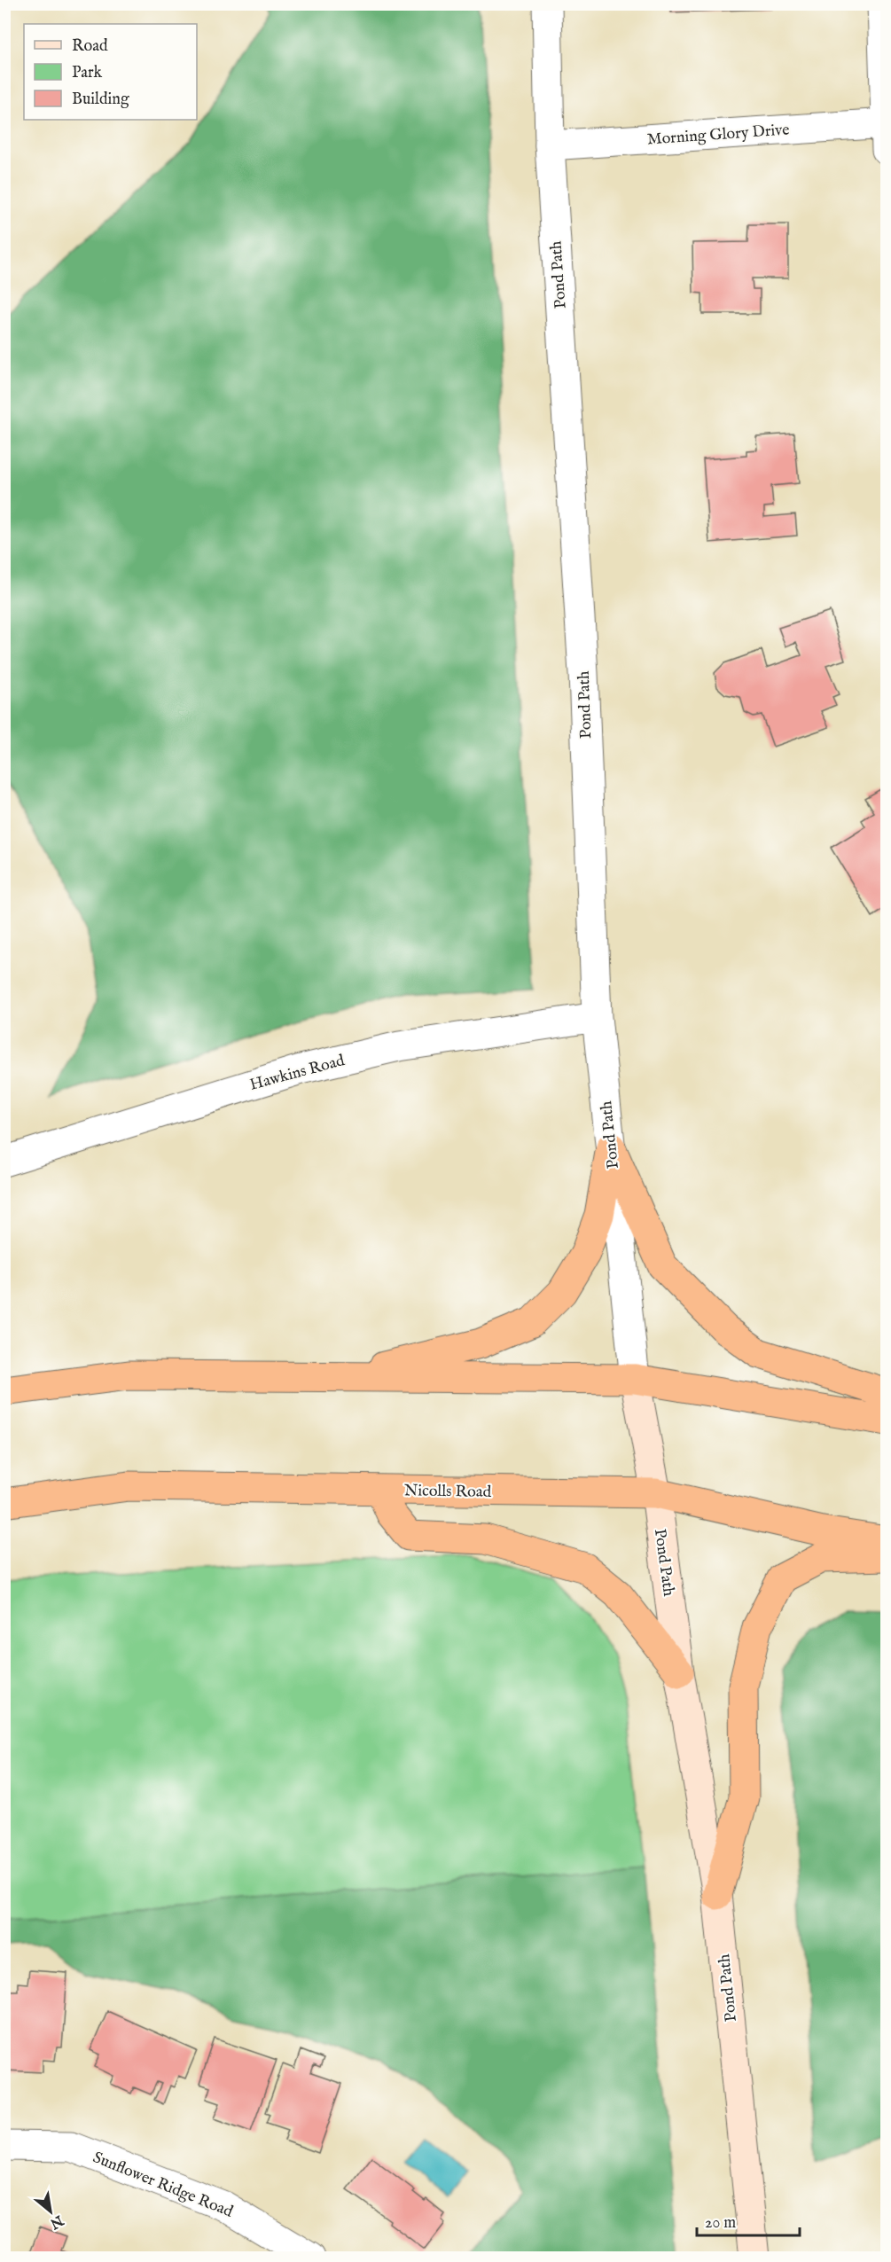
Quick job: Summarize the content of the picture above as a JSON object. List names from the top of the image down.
{
  "streets": {
    "highway": ["Nicolls Road"],
    "main road": ["Pond Path"],
    "street": ["Morning Glory Drive", "Hawkins Road", "Sunflower Ridge Road"]
  },
  "crossings": [
    ["Morning Glory Drive", "Pond Path"],
    ["Pond Path", "Hawkins Road"],
    ["Pond Path", "Nicolls Road"]
  ],
  "legend": ["Road", "Park", "Building"],
  "scale_bar": "20 m",
  "north": "bottom right"
}
